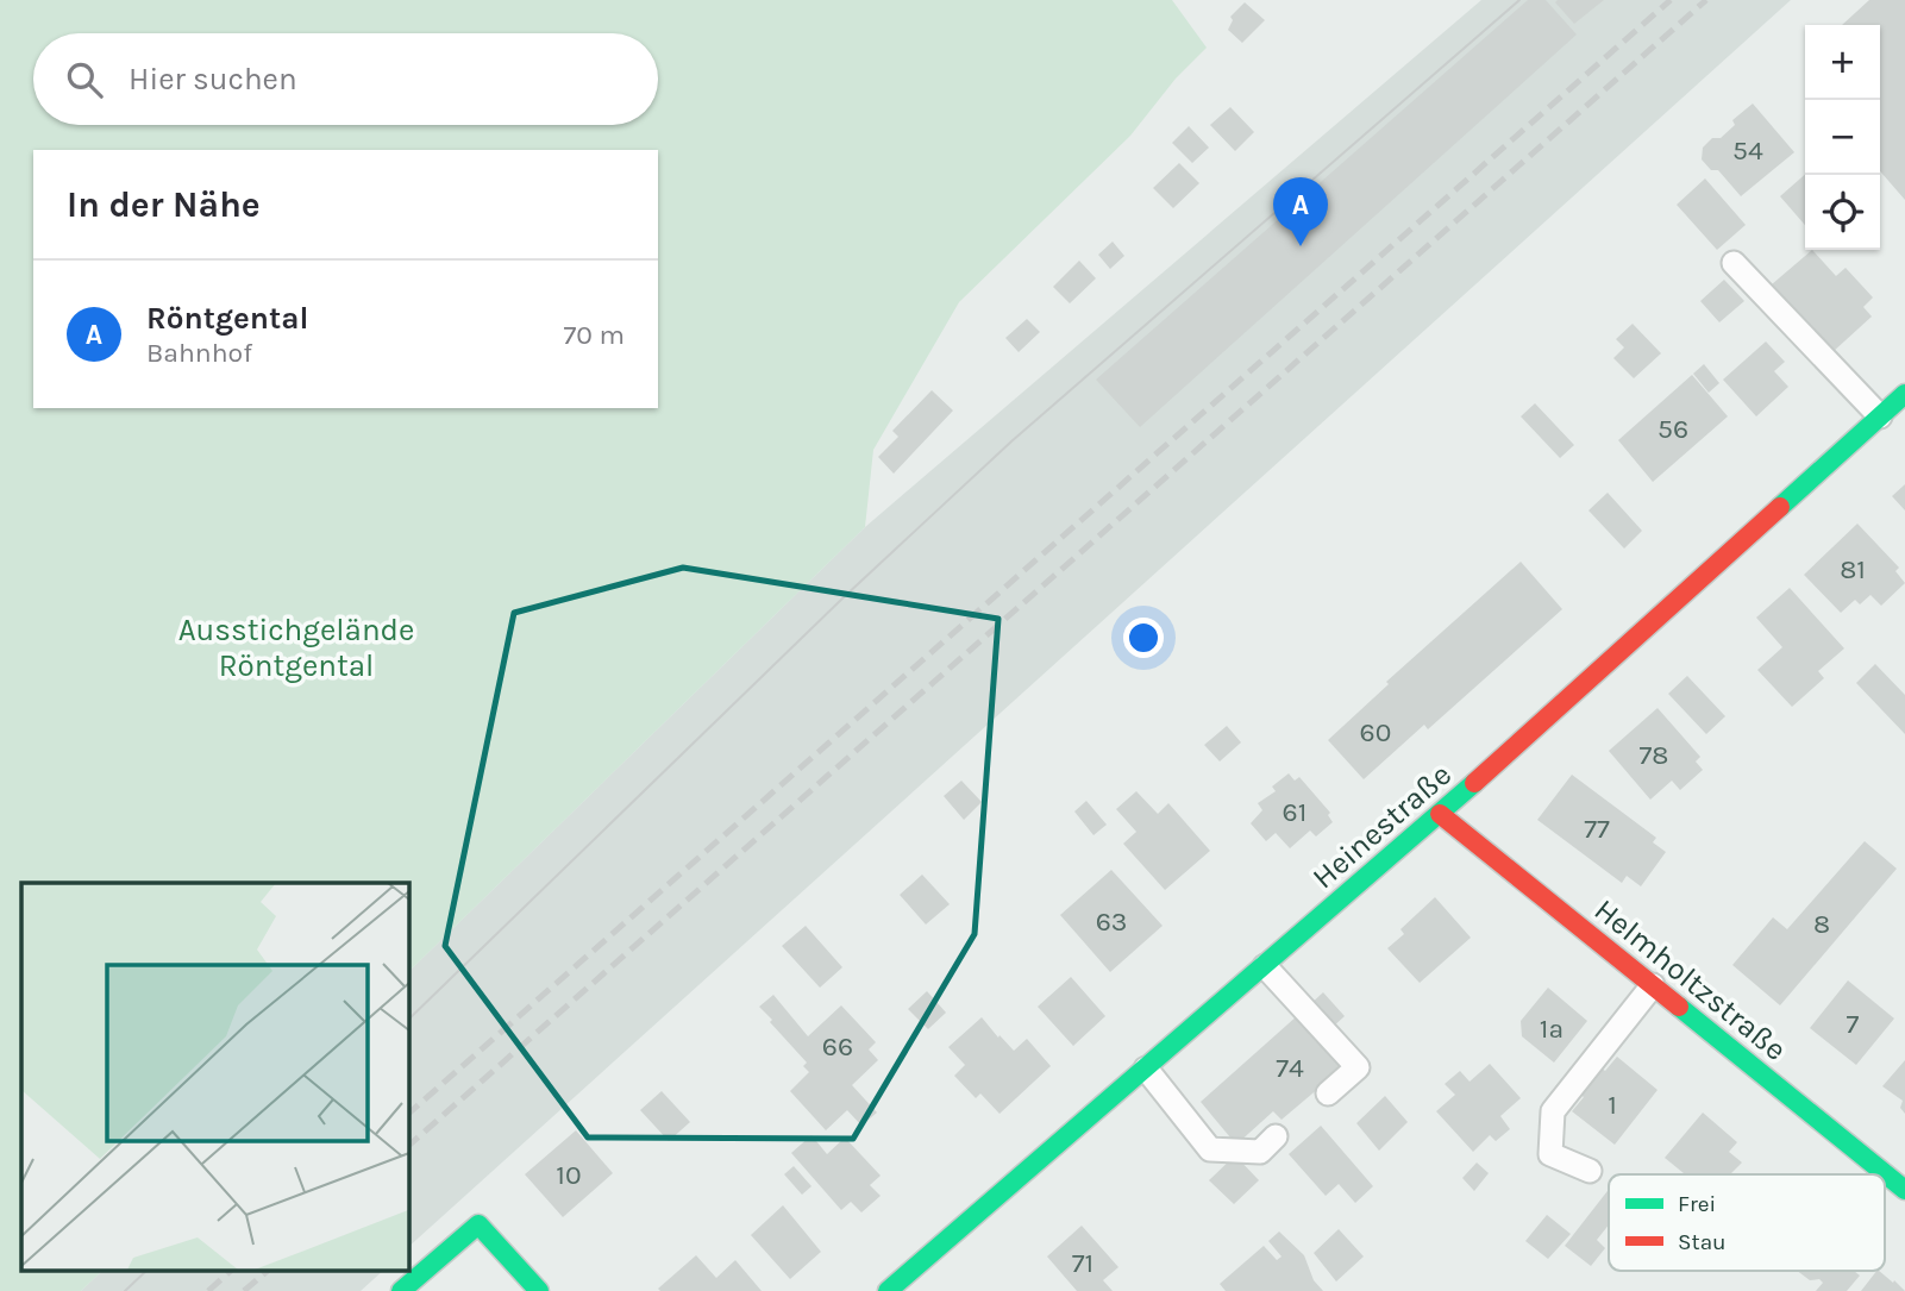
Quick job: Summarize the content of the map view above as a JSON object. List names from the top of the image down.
{
  "streets": {
    "street": ["Heinestraße", "Helmholtzstraße"]
  },
  "crossings": [
    ["Heinestraße", "Helmholtzstraße"]
  ],
  "parks": ["Ausstichgelände Röntgental"],
  "house_numbers": [
    "54",
    "56",
    "81",
    "60",
    "78",
    "61",
    "77",
    "63",
    "8",
    "7",
    "1a",
    "66",
    "74",
    "1",
    "10",
    "71"
  ],
  "legend": ["Frei", "Stau"],
  "page": {
    "map_buttons": ["+", "−"],
    "search": "Hier suchen",
    "heading": "In der Nähe",
    "pins": "A",
    "list": [
      {
        "mark": "A",
        "name": "Röntgental",
        "note": "Bahnhof",
        "value": "70 m"
      }
    ]
  }
}
